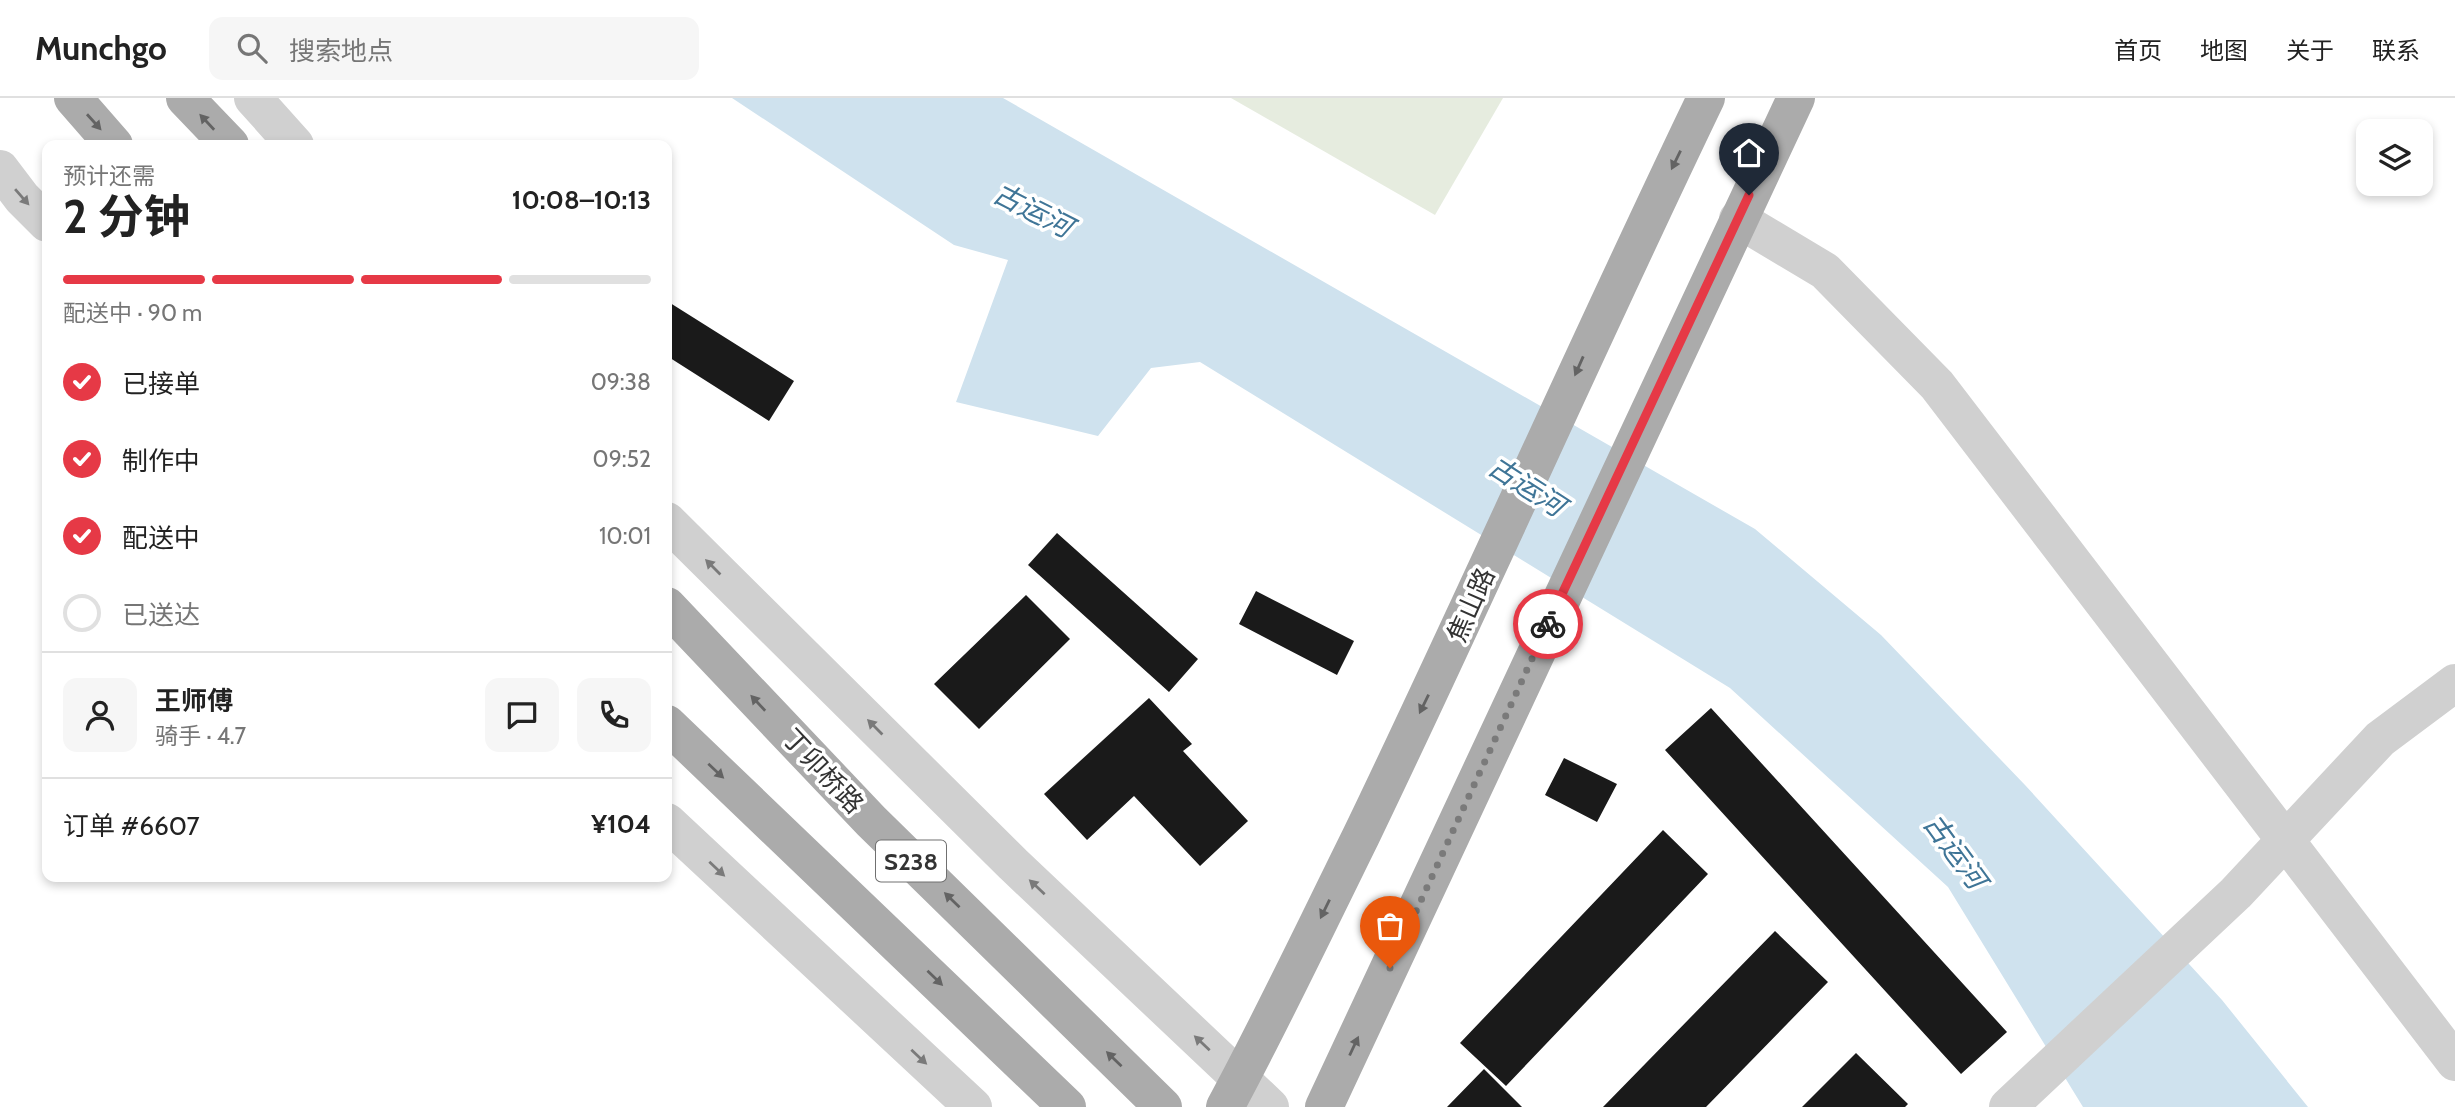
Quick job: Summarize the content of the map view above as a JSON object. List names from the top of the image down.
{
  "streets": {
    "main road": ["焦山路", "丁卯桥路", "S238"]
  },
  "water": ["古运河"],
  "page": {
    "header": "Munchgo",
    "search": "搜索地点",
    "nav": [
      "首页",
      "地图",
      "关于",
      "联系"
    ],
    "heading": ["2 分钟", "预计还需", "10:08–10:13"],
    "panel": [
      "王师傅",
      "骑手 · 4.7",
      "订单 #6607",
      "¥104"
    ],
    "bar": "配送中 · 90 m",
    "list": [
      ["已接单", "09:38"],
      ["制作中", "09:52"],
      ["配送中", "10:01"],
      "已送达"
    ]
  }
}
